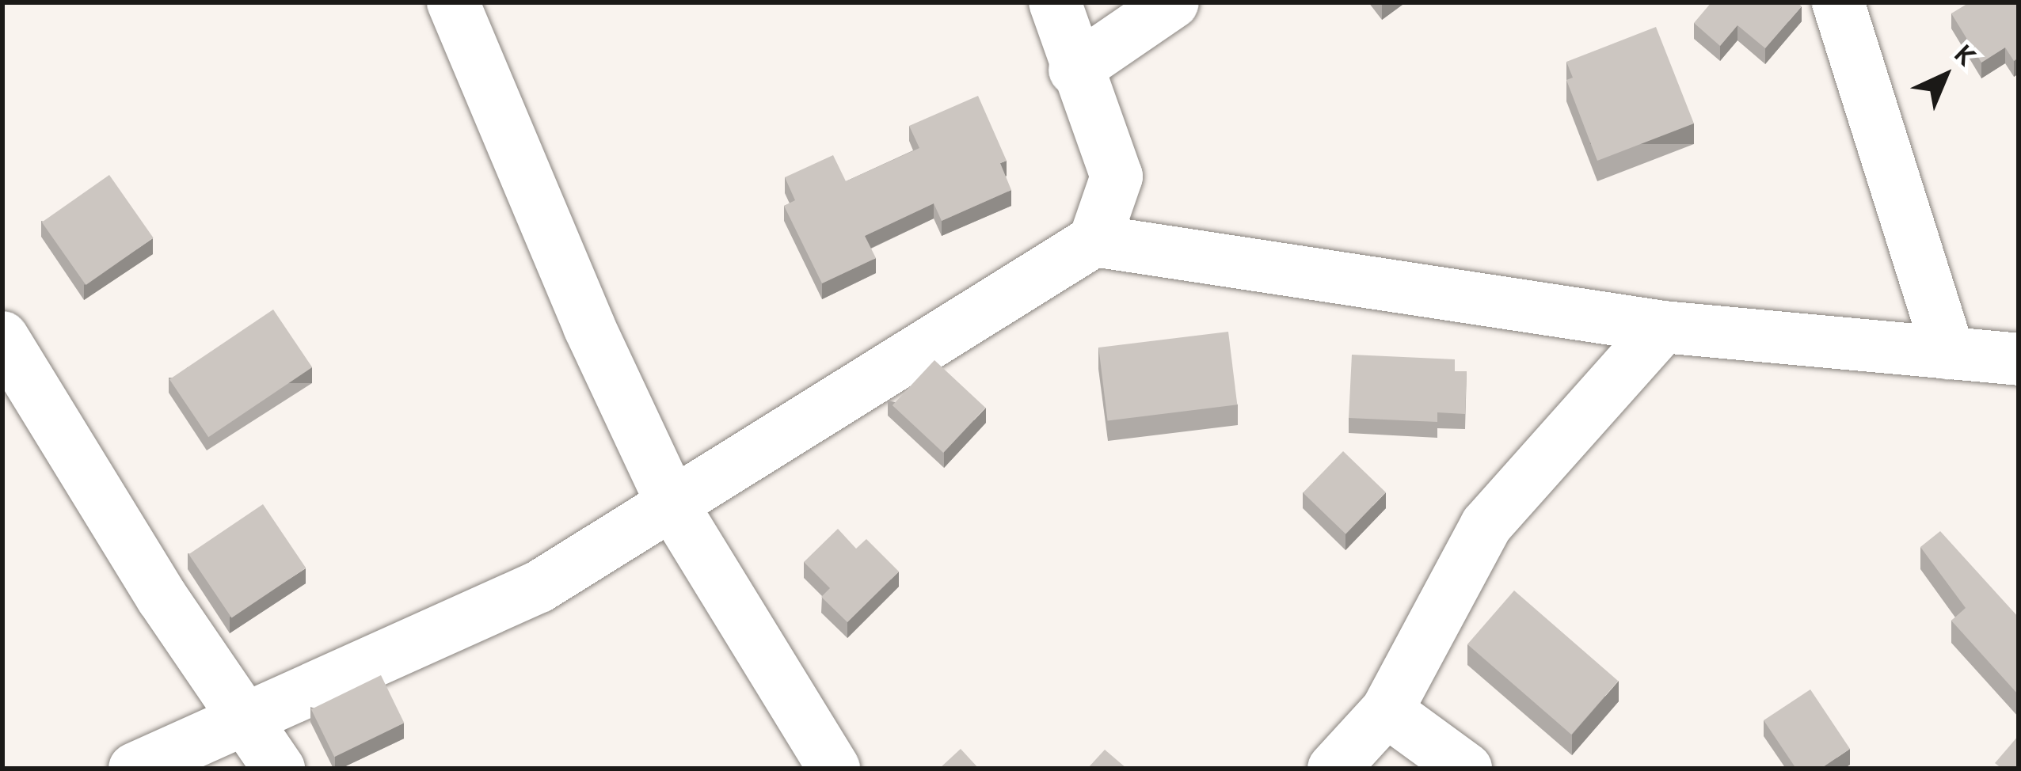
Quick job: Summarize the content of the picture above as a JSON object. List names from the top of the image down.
{
  "north": "top right"
}
